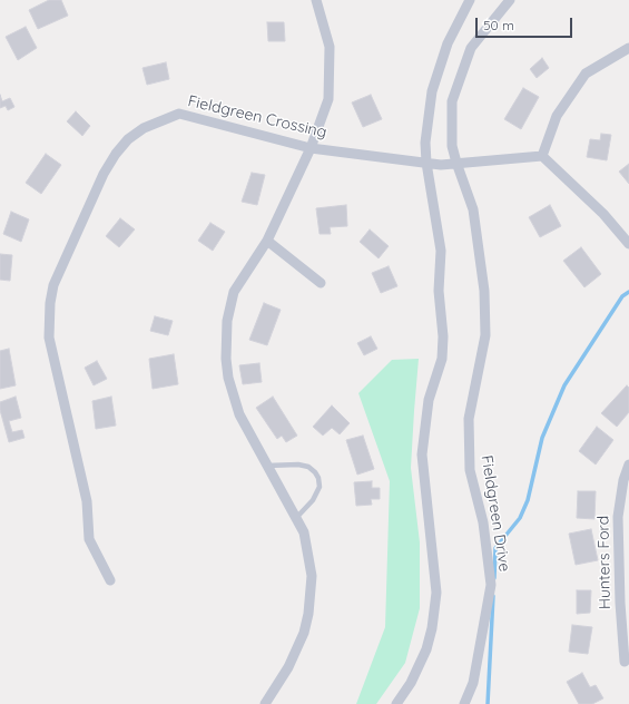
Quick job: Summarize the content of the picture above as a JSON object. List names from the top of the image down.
{
  "streets": {
    "street": ["Fieldgreen Crossing", "Fieldgreen Drive", "Hunters Ford"]
  },
  "crossings": [
    ["Fieldgreen Crossing", "Fieldgreen Drive"]
  ],
  "scale_bar": "50 m"
}
